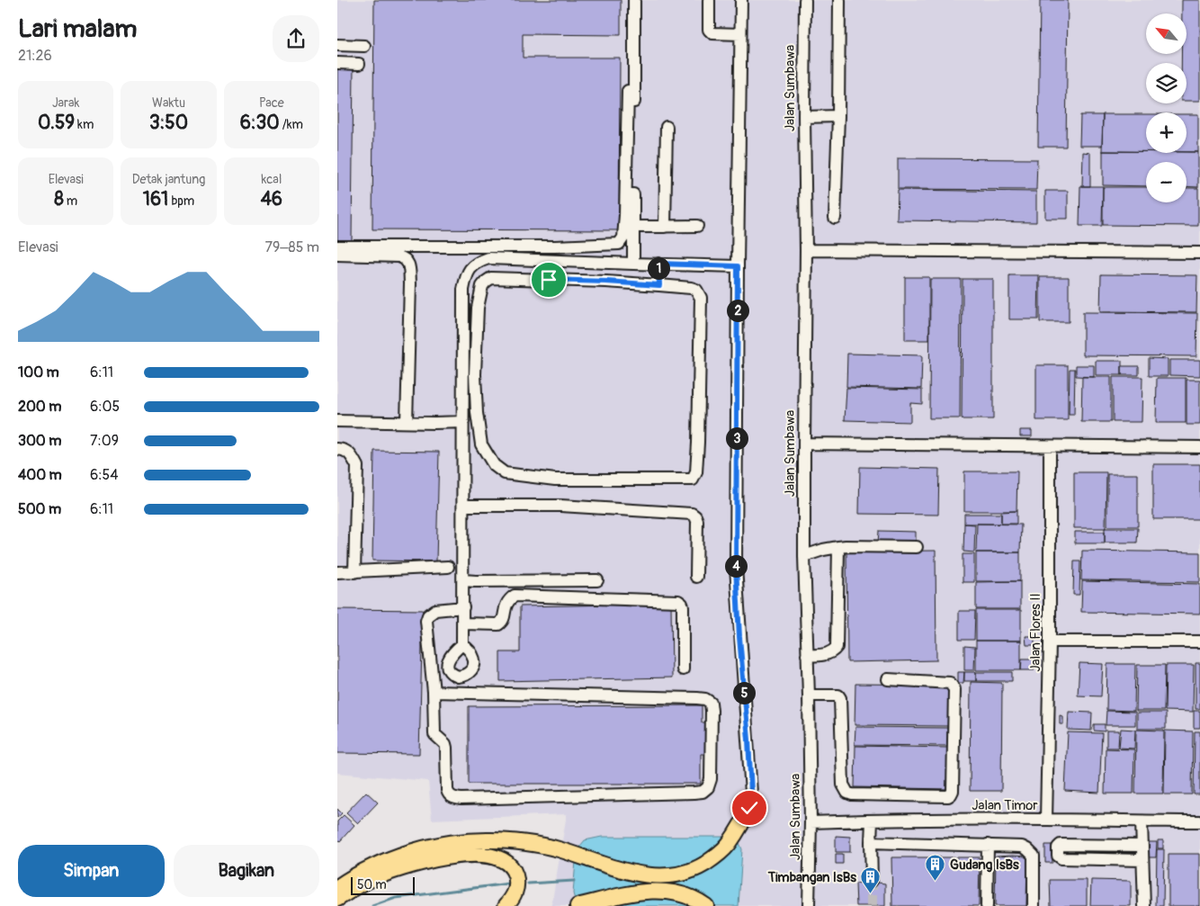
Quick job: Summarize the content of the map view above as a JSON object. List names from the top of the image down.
{
  "streets": {
    "street": ["Jalan Sumbawa", "Jalan Flores II", "Jalan Timor"]
  },
  "crossings": [
    ["Jalan Sumbawa", "Jalan Timor"],
    ["Jalan Flores II", "Jalan Timor"]
  ],
  "places": {
    "building": ["Gudang IsBs", "Timbangan IsBs"]
  },
  "scale_bar": "50 m",
  "north": "top left",
  "page": {
    "heading": ["Lari malam", "21:26"],
    "map_buttons": ["+", "−"],
    "stats": [
      ["Jarak", "0.59 km"],
      ["Waktu", "3:50"],
      ["Pace", "6:30 /km"],
      ["Elevasi", "8 m"],
      ["Detak jantung", "161 bpm"],
      ["kcal", "46"]
    ],
    "chart": ["Elevasi", "79–85 m"],
    "pins": [
      "1",
      "2",
      "3",
      "4",
      "5"
    ],
    "list": [
      {
        "name": "100 m",
        "note": "6:11"
      },
      {
        "name": "200 m",
        "note": "6:05"
      },
      {
        "name": "300 m",
        "note": "7:09"
      },
      {
        "name": "400 m",
        "note": "6:54"
      },
      {
        "name": "500 m",
        "note": "6:11"
      }
    ],
    "buttons": ["Simpan", "Bagikan"],
    "scale": "50 m"
  }
}
